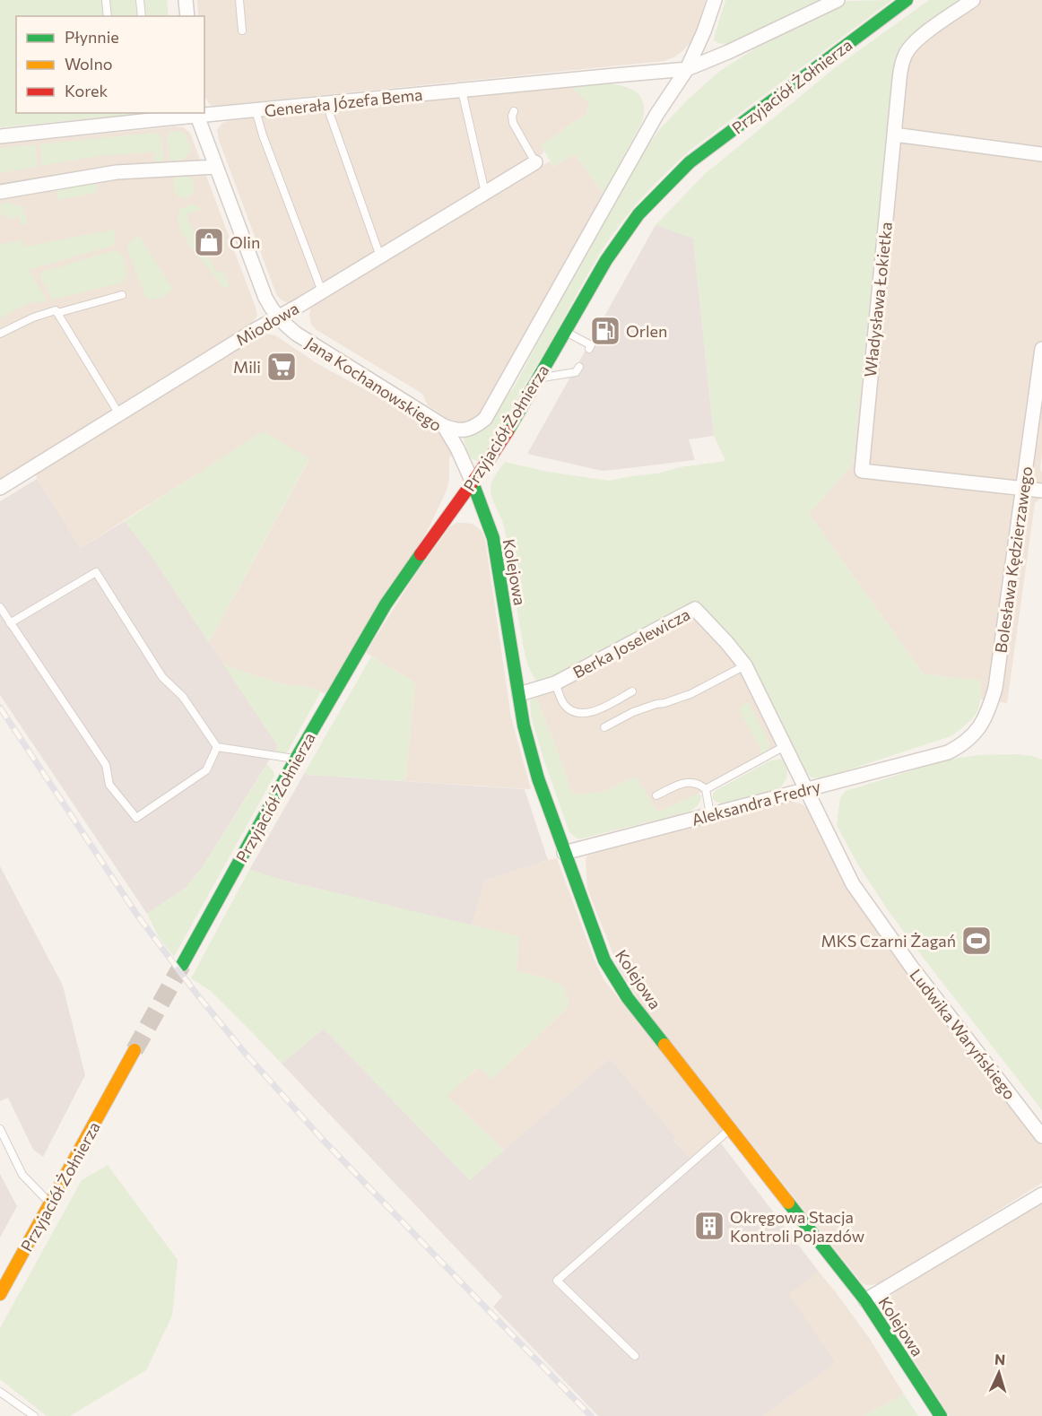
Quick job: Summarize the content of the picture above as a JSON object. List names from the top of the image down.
{
  "streets": {
    "main road": ["Przyjaciół Żołnierza", "Kolejowa"],
    "street": [
      "Generała Józefa Bema",
      "Władysława Łokietka",
      "Miodowa",
      "Jana Kochanowskiego",
      "Bolesława Kędzierzawego",
      "Berka Joselewicza",
      "Aleksandra Fredry",
      "Ludwika Waryńskiego"
    ]
  },
  "crossings": [
    ["Przyjaciół Żołnierza", "Generała Józefa Bema"],
    ["Przyjaciół Żołnierza", "Jana Kochanowskiego"],
    ["Przyjaciół Żołnierza", "Kolejowa"],
    ["Generała Józefa Bema", "Jana Kochanowskiego"],
    ["Władysława Łokietka", "Bolesława Kędzierzawego"],
    ["Miodowa", "Jana Kochanowskiego"],
    ["Jana Kochanowskiego", "Kolejowa"],
    ["Bolesława Kędzierzawego", "Aleksandra Fredry"],
    ["Kolejowa", "Berka Joselewicza"],
    ["Kolejowa", "Aleksandra Fredry"],
    ["Berka Joselewicza", "Aleksandra Fredry"],
    ["Berka Joselewicza", "Ludwika Waryńskiego"],
    ["Aleksandra Fredry", "Ludwika Waryńskiego"]
  ],
  "places": {
    "shop": ["Olin"],
    "fuel station": ["Orlen"],
    "supermarket": ["Mili"],
    "sports": ["MKS Czarni Żagań"],
    "building": ["Okręgowa Stacja Kontroli Pojazdów"]
  },
  "legend": ["Płynnie", "Wolno", "Korek"],
  "north": "top"
}
